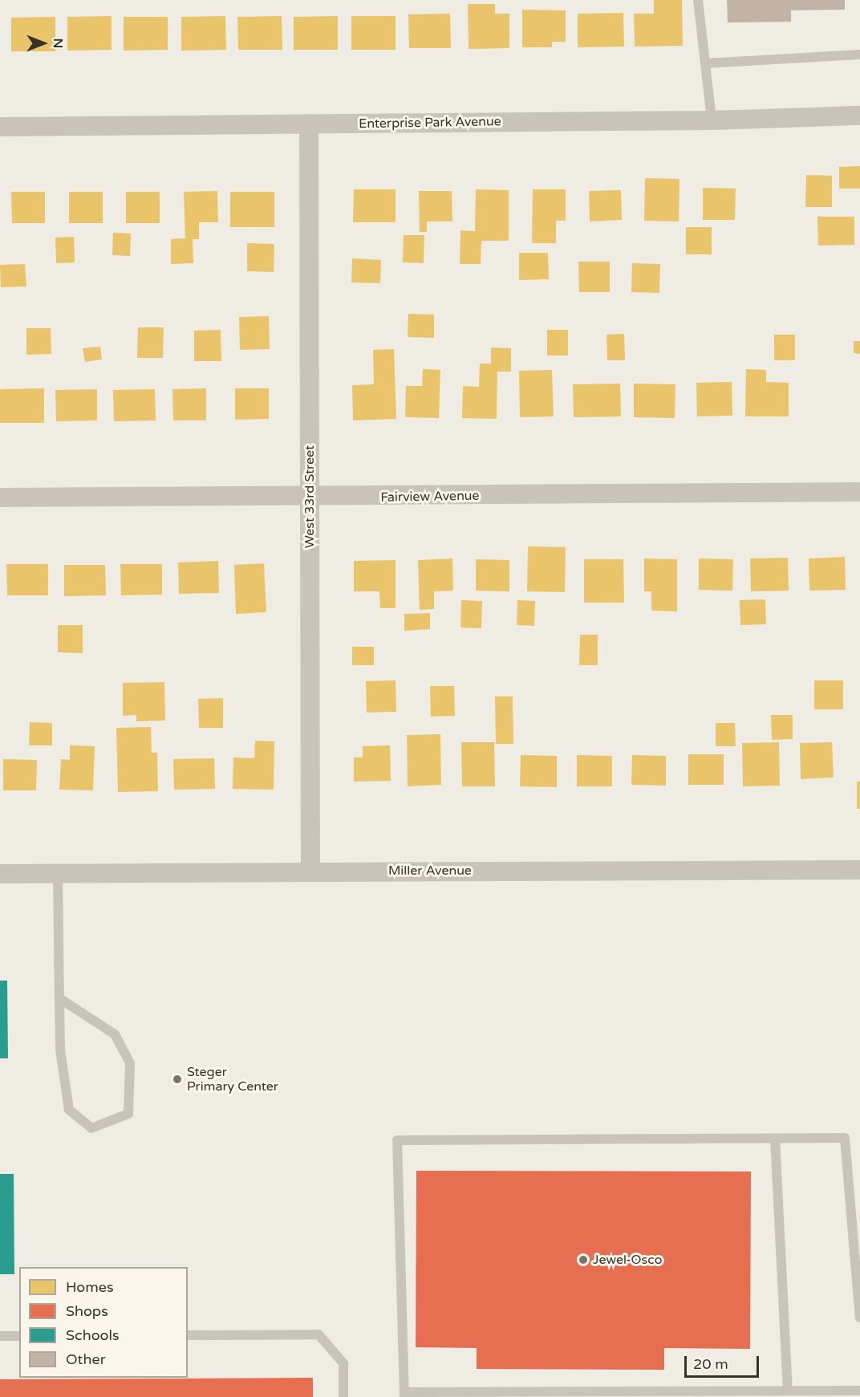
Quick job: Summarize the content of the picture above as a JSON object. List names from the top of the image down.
{
  "streets": {
    "street": [
      "Enterprise Park Avenue",
      "West 33rd Street",
      "Fairview Avenue",
      "Miller Avenue"
    ]
  },
  "crossings": [
    ["Enterprise Park Avenue", "West 33rd Street"],
    ["West 33rd Street", "Fairview Avenue"],
    ["West 33rd Street", "Miller Avenue"]
  ],
  "places": ["Steger Primary Center", "Jewel-Osco"],
  "legend": [
    "Homes",
    "Shops",
    "Schools",
    "Other"
  ],
  "scale_bar": "20 m",
  "north": "right"
}
